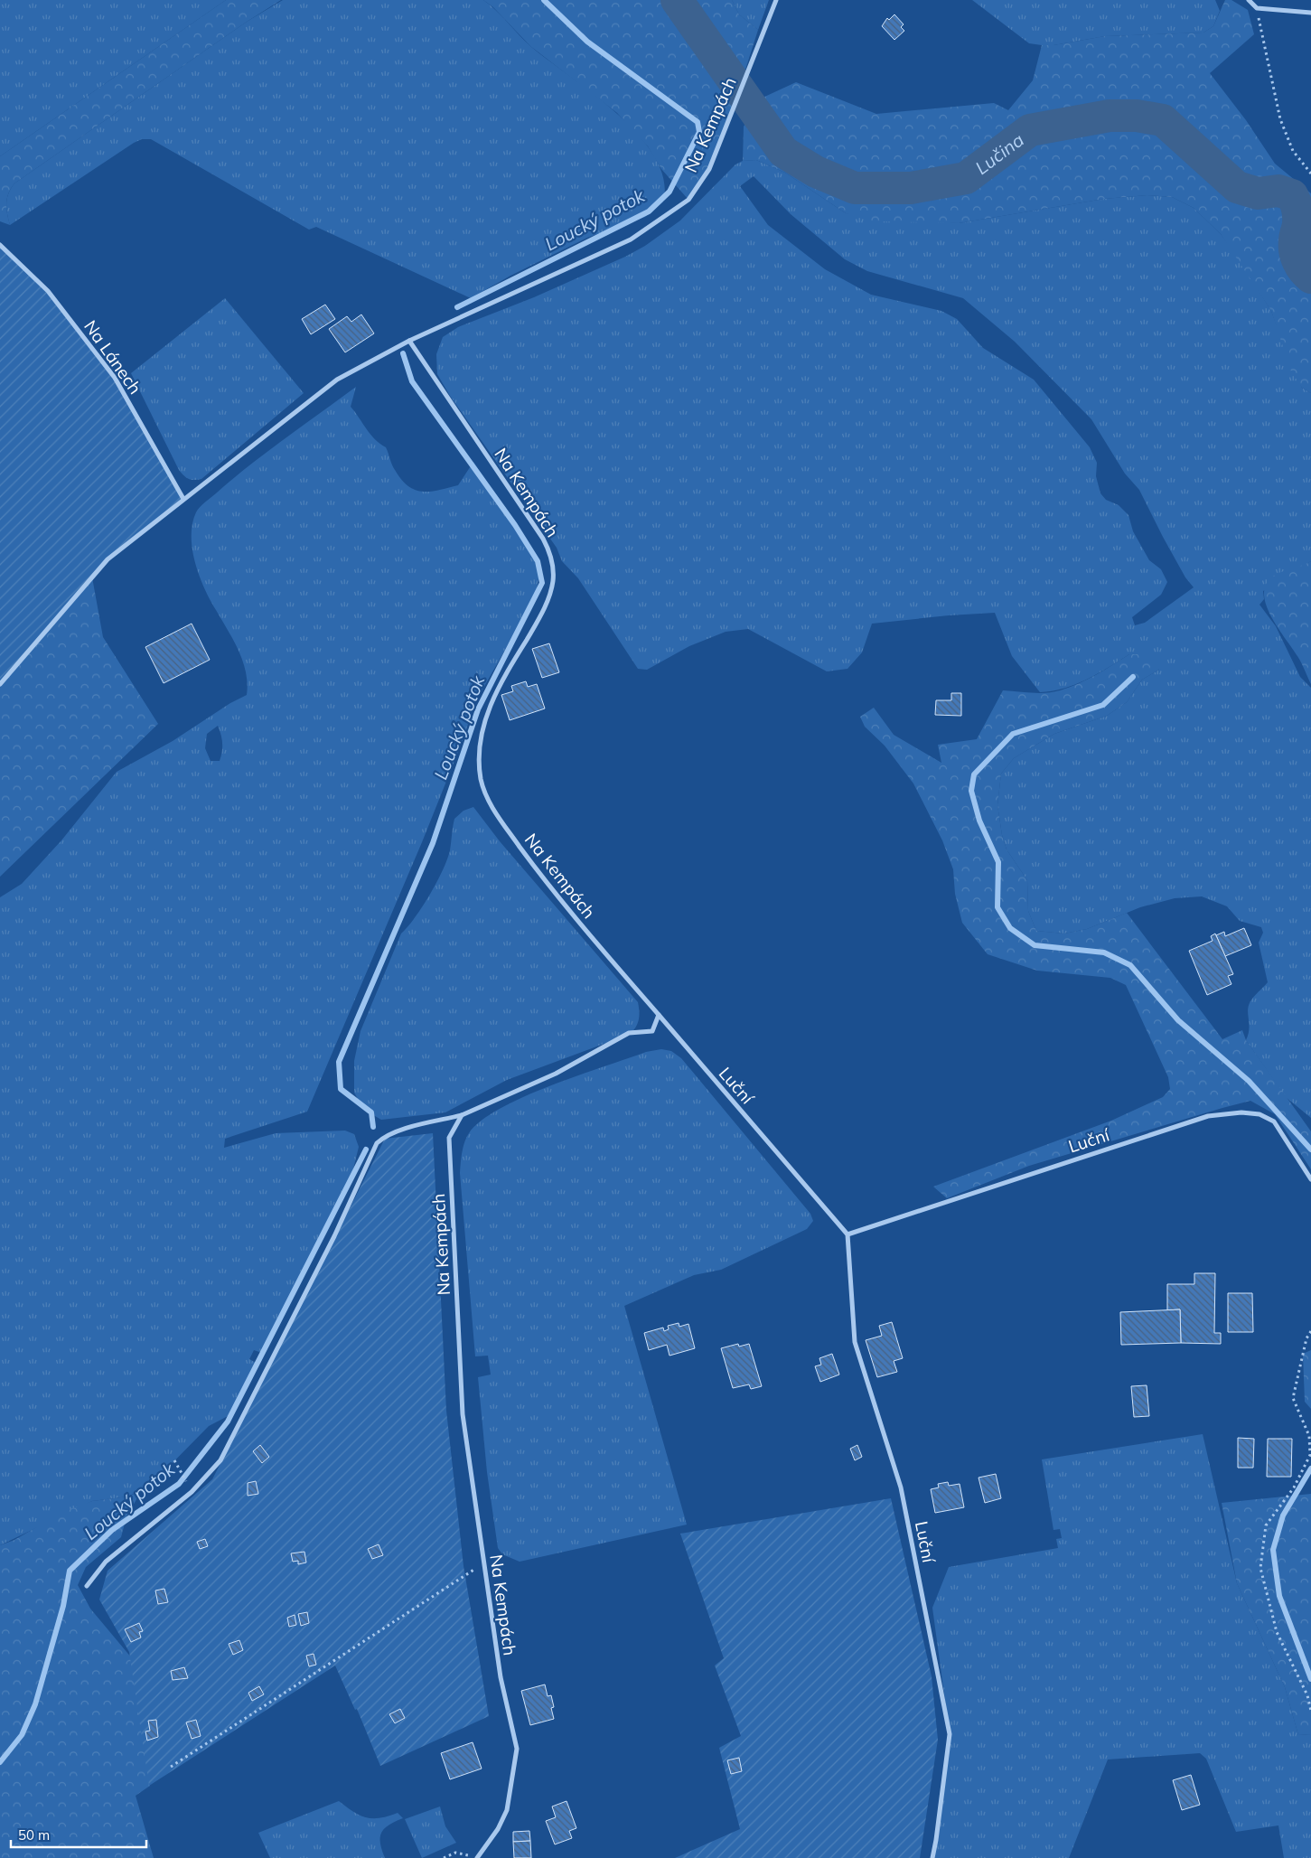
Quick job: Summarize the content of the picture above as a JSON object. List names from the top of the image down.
{
  "streets": {
    "street": ["Na Kempách", "Na Lánech", "Luční"]
  },
  "crossings": [
    ["Na Kempách", "Luční"]
  ],
  "water": ["Lučina", "Loucký potok"],
  "scale_bar": "50 m"
}
